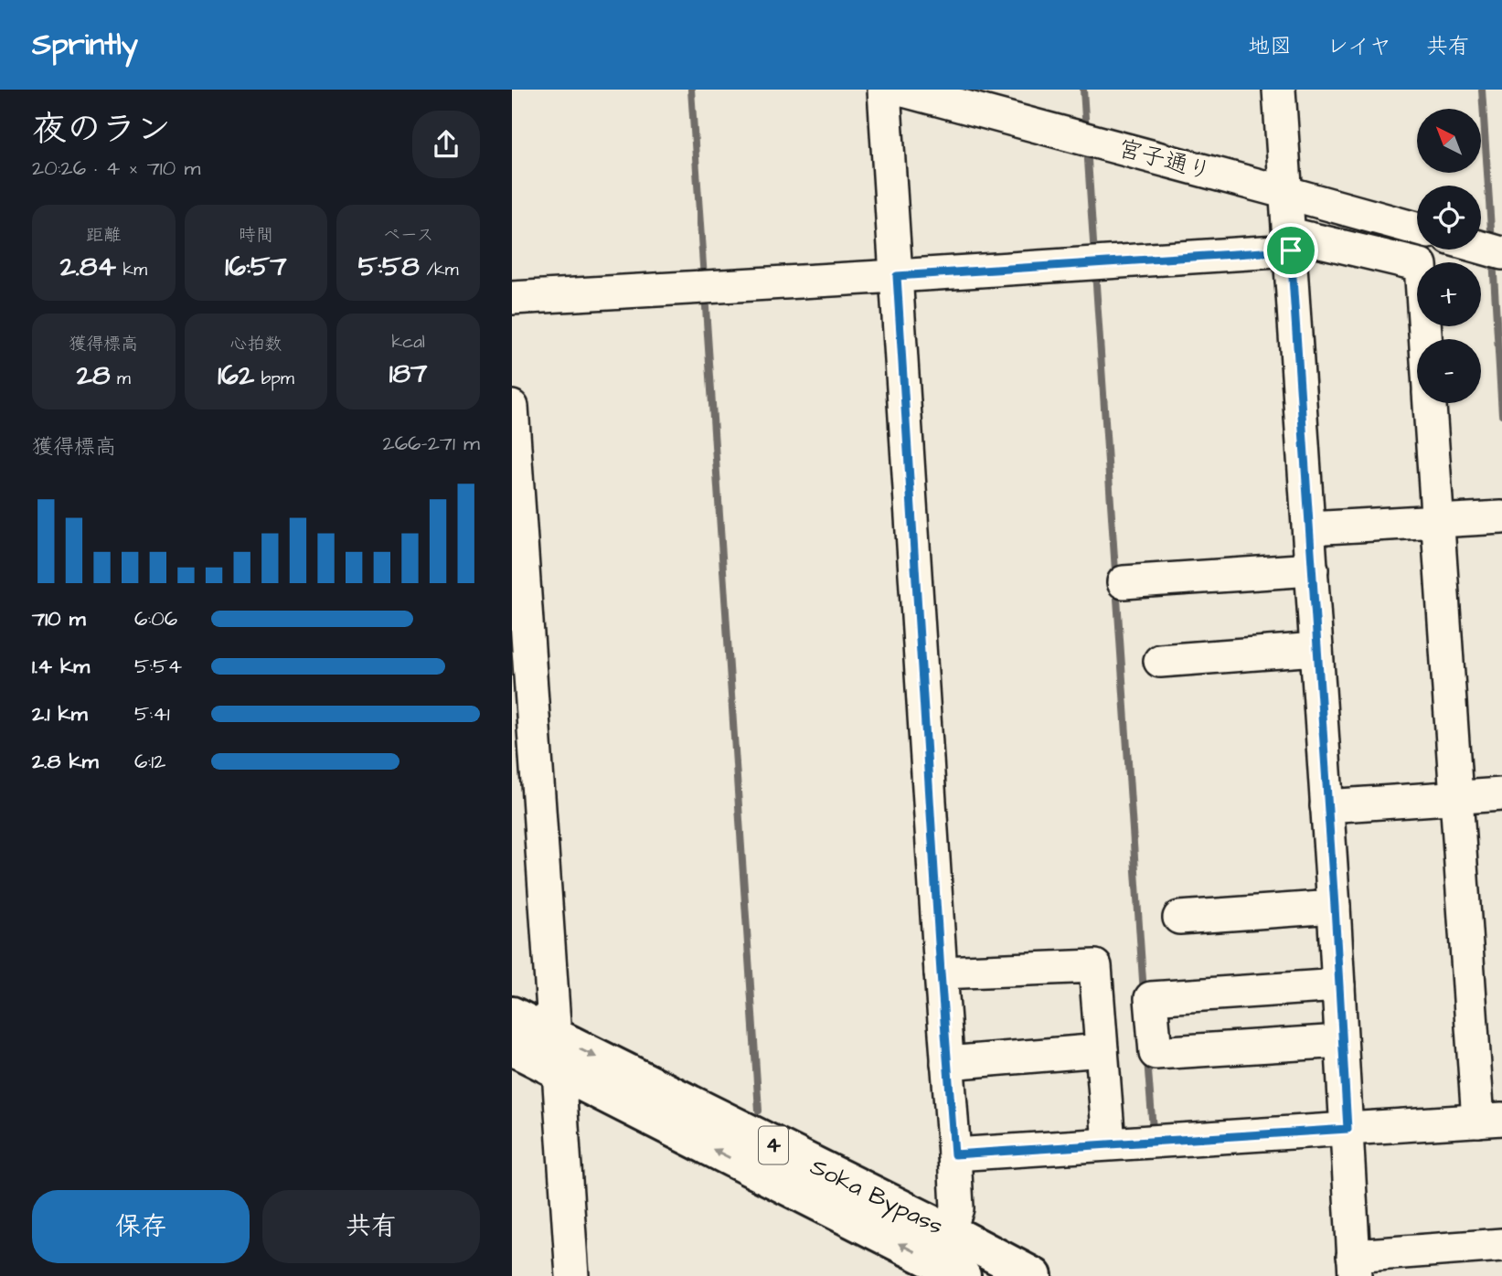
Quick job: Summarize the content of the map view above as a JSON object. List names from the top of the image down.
{
  "streets": {
    "highway": ["4", "Soka Bypass"],
    "street": ["宮子通り"]
  },
  "north": "top left",
  "page": {
    "header": "Sprintly",
    "nav": ["地図", "レイヤ", "共有"],
    "heading": ["夜のラン", "20:26 · 4 × 710 m"],
    "map_buttons": ["+", "−"],
    "stats": [
      ["距離", "2.84 km"],
      ["時間", "16:57"],
      ["ペース", "5:58 /km"],
      ["獲得標高", "28 m"],
      ["心拍数", "162 bpm"],
      ["kcal", "187"]
    ],
    "chart": ["獲得標高", "266–271 m"],
    "list": [
      {
        "name": "710 m",
        "note": "6:06"
      },
      {
        "name": "1.4 km",
        "note": "5:54"
      },
      {
        "name": "2.1 km",
        "note": "5:41"
      },
      {
        "name": "2.8 km",
        "note": "6:12"
      }
    ],
    "buttons": ["保存", "共有"]
  }
}
